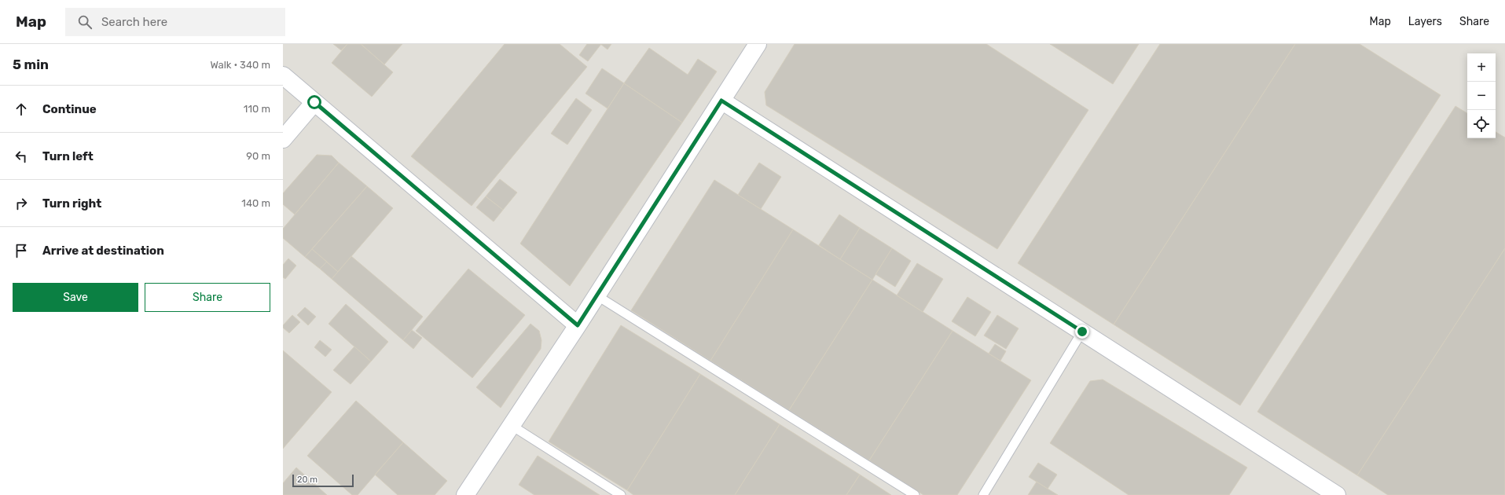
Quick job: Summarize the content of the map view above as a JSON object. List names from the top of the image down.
{
  "scale_bar": "20 m",
  "page": {
    "header": "Map",
    "search": "Search here",
    "nav": ["Map", "Layers", "Share"],
    "heading": ["5 min", "Walk · 340 m"],
    "map_buttons": ["+", "−"],
    "list": [
      ["Continue", "110 m"],
      ["Turn left", "90 m"],
      ["Turn right", "140 m"],
      "Arrive at destination"
    ],
    "buttons": ["Save", "Share"],
    "scale": "20 m"
  }
}
